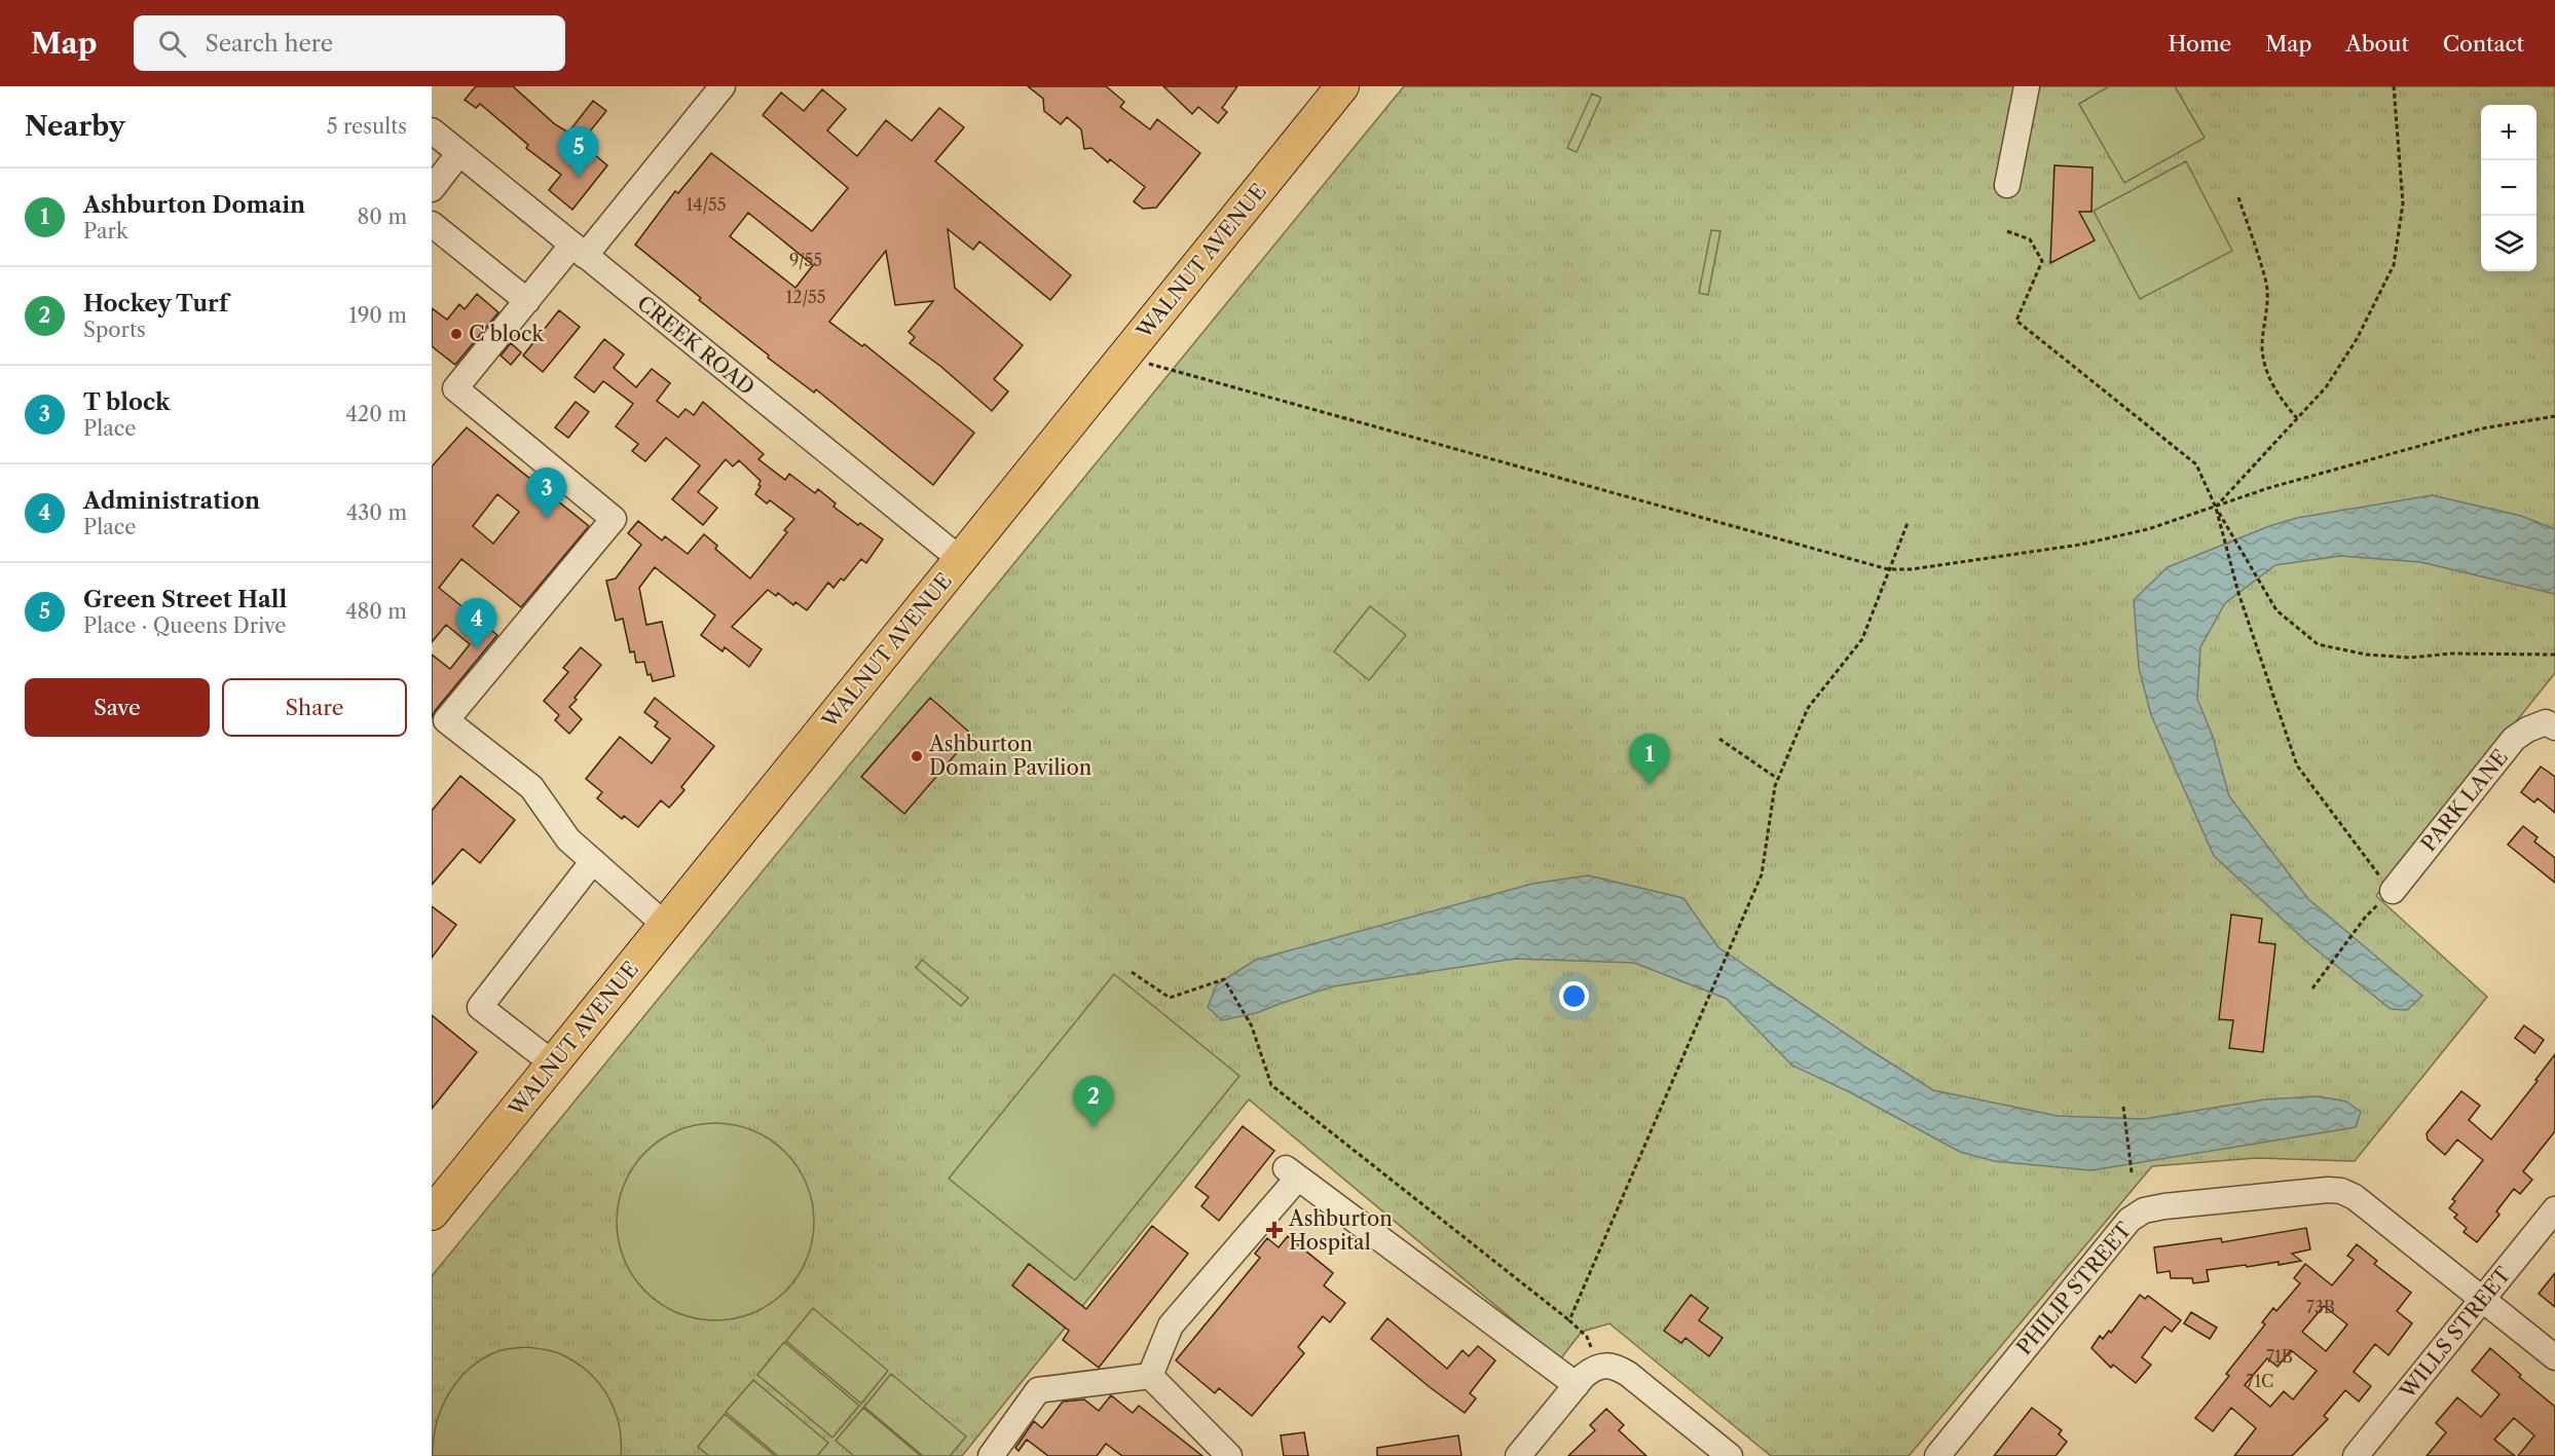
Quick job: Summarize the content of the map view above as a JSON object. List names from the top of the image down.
{
  "streets": {
    "main road": ["WALNUT AVENUE"],
    "street": [
      "CREEK ROAD",
      "PARK LANE",
      "PHILIP STREET",
      "WILLS STREET"
    ]
  },
  "crossings": [
    ["WALNUT AVENUE", "CREEK ROAD"],
    ["PHILIP STREET", "WILLS STREET"]
  ],
  "places": {
    "other": ["C block", "Ashburton Domain Pavilion"],
    "health": ["Ashburton Hospital"]
  },
  "house_numbers": [
    "14/55",
    "9/55",
    "12/55",
    "73B",
    "71B",
    "71C"
  ],
  "page": {
    "header": "Map",
    "search": "Search here",
    "nav": [
      "Home",
      "Map",
      "About",
      "Contact"
    ],
    "heading": ["Nearby", "5 results"],
    "map_buttons": ["+", "−"],
    "pins": [
      "5",
      "3",
      "4",
      "1",
      "2"
    ],
    "list": [
      {
        "mark": "1",
        "name": "Ashburton Domain",
        "note": "Park",
        "value": "80 m"
      },
      {
        "mark": "2",
        "name": "Hockey Turf",
        "note": "Sports",
        "value": "190 m"
      },
      {
        "mark": "3",
        "name": "T block",
        "note": "Place",
        "value": "420 m"
      },
      {
        "mark": "4",
        "name": "Administration",
        "note": "Place",
        "value": "430 m"
      },
      {
        "mark": "5",
        "name": "Green Street Hall",
        "note": "Place · Queens Drive",
        "value": "480 m"
      }
    ],
    "buttons": ["Save", "Share"]
  }
}
